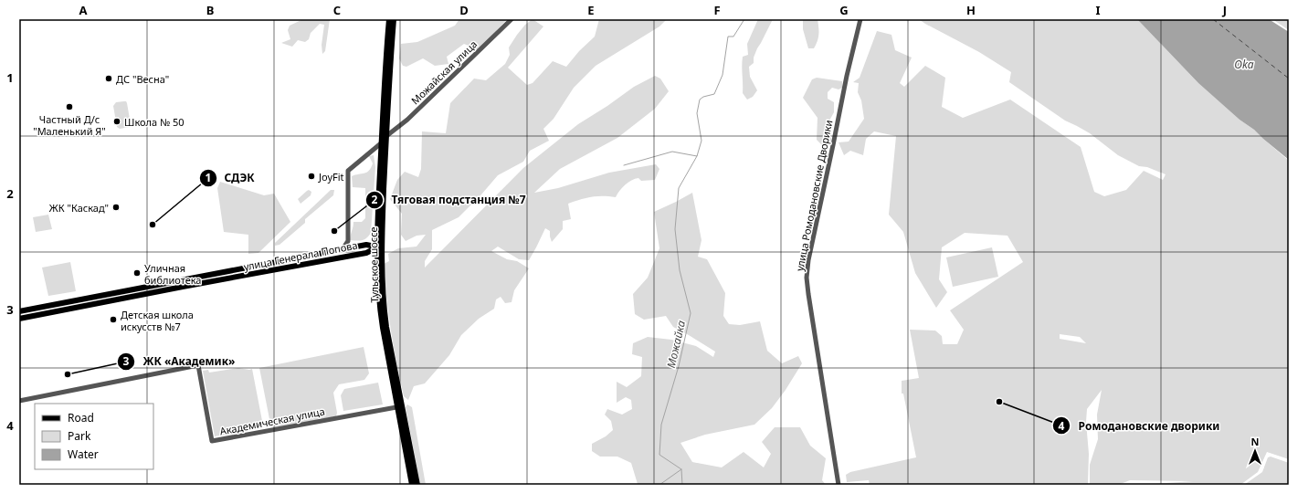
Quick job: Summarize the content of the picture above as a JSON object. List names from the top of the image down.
{
  "streets": {
    "main road": ["улица Генерала Попова", "Тульское шоссе"],
    "street": ["Можайская улица", "улица Ромодановские Дворики", "Академическая улица"]
  },
  "crossings": [
    ["Можайская улица", "Тульское шоссе"],
    ["улица Генерала Попова", "Тульское шоссе"],
    ["Тульское шоссе", "Академическая улица"]
  ],
  "water": ["Oka", "Можайка"],
  "places": [
    "ДС \"Весна\"",
    "Частный Д/с \"Маленький Я\"",
    "Школа № 50",
    "JoyFit",
    "ЖК \"Каскад\"",
    "СДЭК",
    "Тяговая подстанция №7",
    "Уличная библиотека",
    "Детская школа искусств №7",
    "ЖК «Академик»",
    "Ромодановские дворики"
  ],
  "legend": ["Road", "Park", "Water"],
  "north": "top",
  "grid": {
    "columns": [
      "A",
      "B",
      "C",
      "D",
      "E",
      "F",
      "G",
      "H",
      "I",
      "J"
    ],
    "rows": [
      "1",
      "2",
      "3",
      "4"
    ]
  }
}
